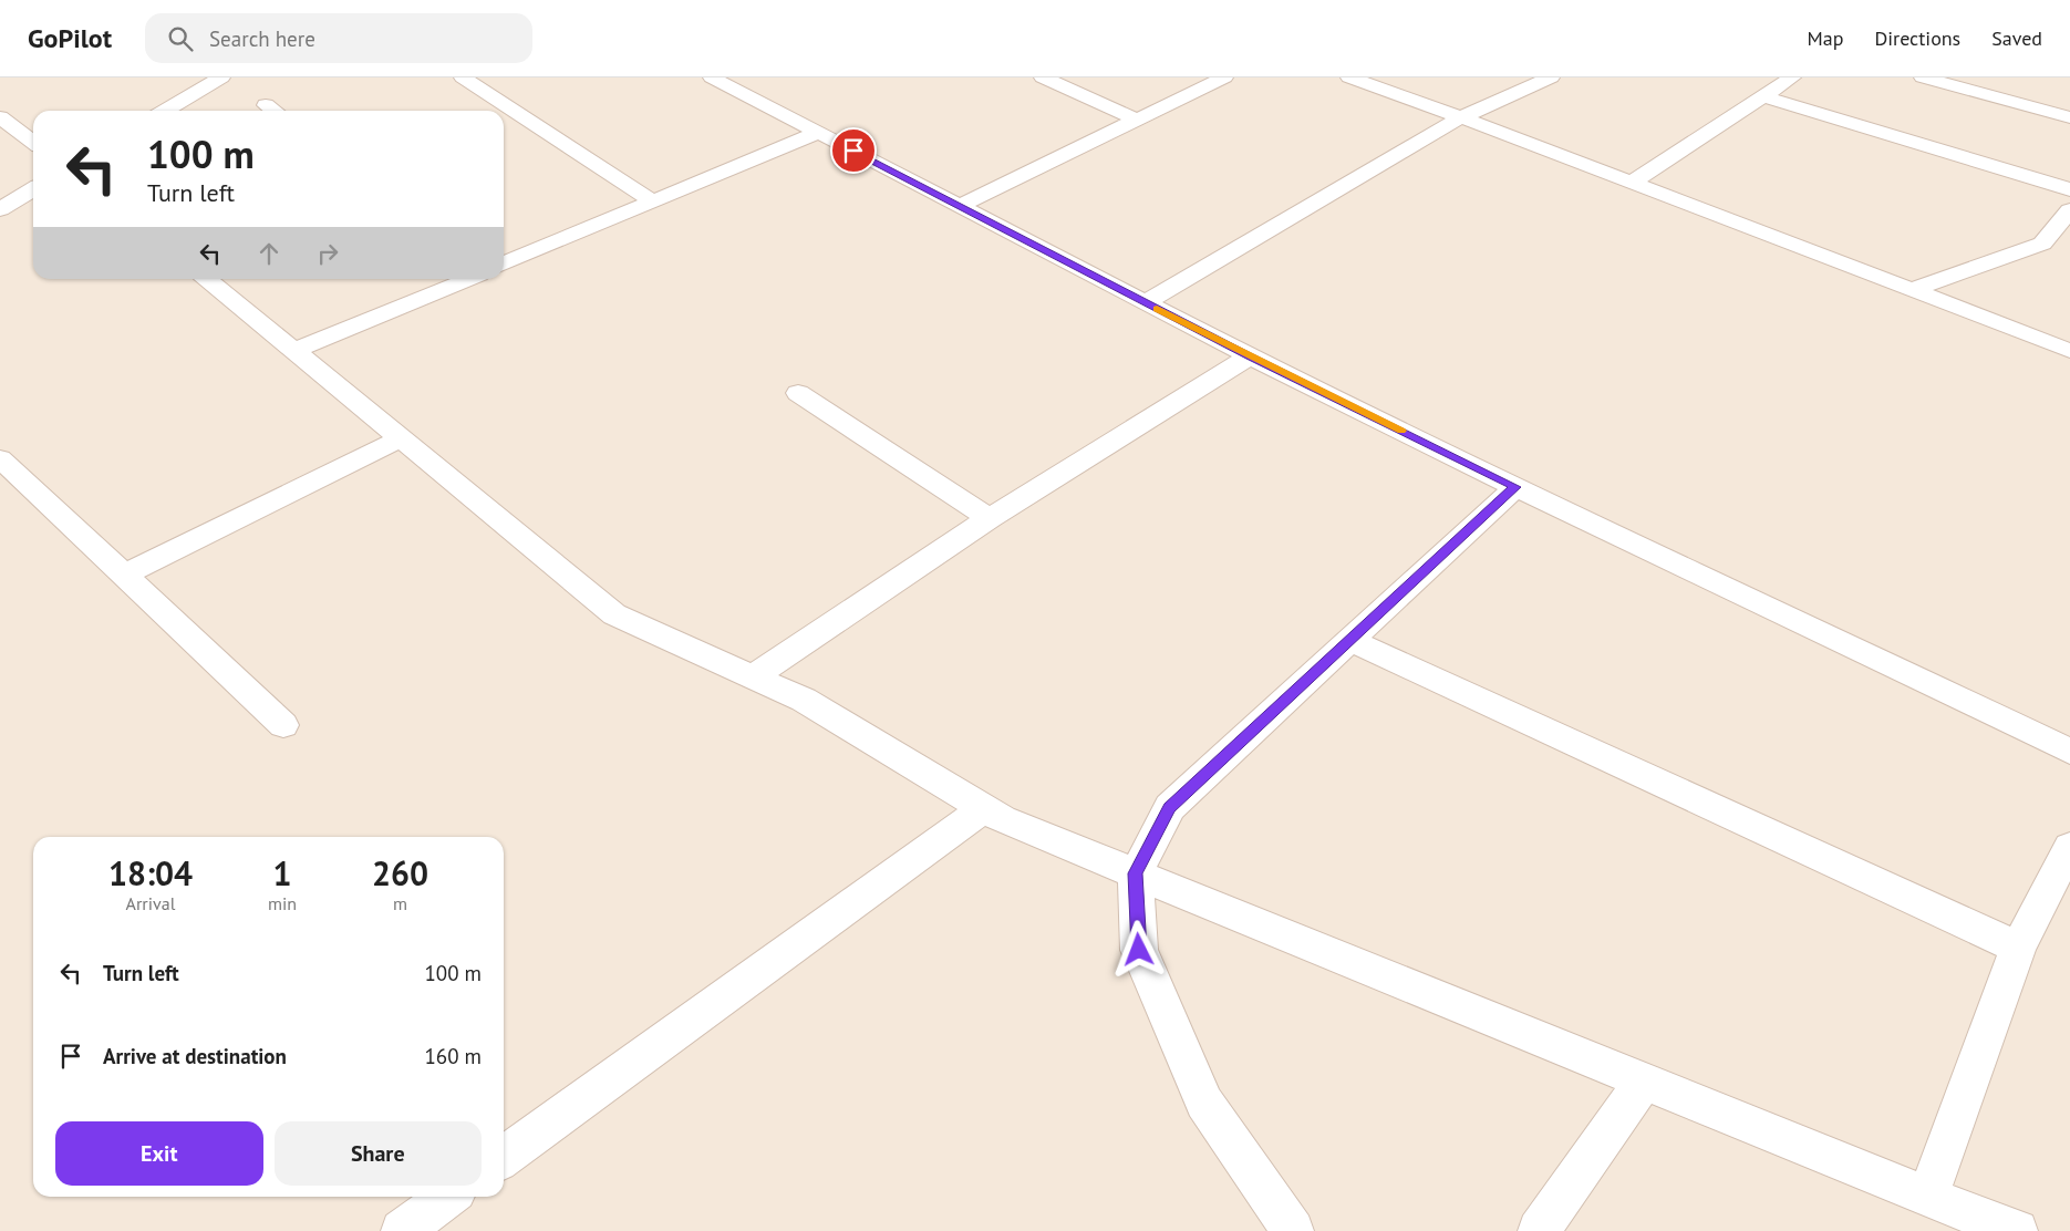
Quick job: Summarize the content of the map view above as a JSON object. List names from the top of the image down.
{
  "page": {
    "header": "GoPilot",
    "search": "Search here",
    "nav": ["Map", "Directions", "Saved"],
    "turn": ["100 m", "Turn left"],
    "eta": [
      "18:04",
      "Arrival",
      "1",
      "min",
      "260",
      "m"
    ],
    "list": [
      {
        "name": "Turn left",
        "value": "100 m"
      },
      {
        "name": "Arrive at destination",
        "value": "160 m"
      }
    ],
    "buttons": ["Exit", "Share"]
  }
}
